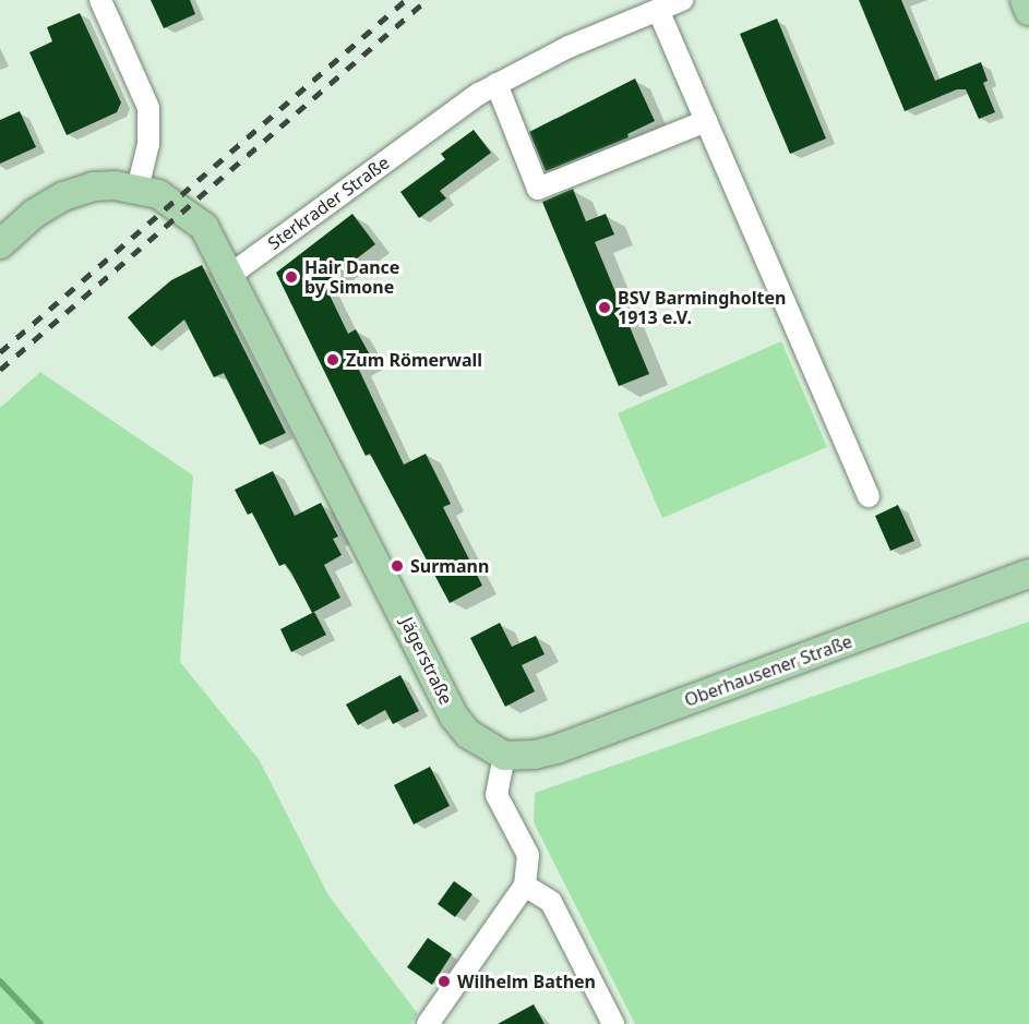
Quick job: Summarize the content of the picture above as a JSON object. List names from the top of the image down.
{
  "streets": {
    "main road": ["Jägerstraße", "Oberhausener Straße"],
    "street": ["Sterkrader Straße"]
  },
  "crossings": [
    ["Sterkrader Straße", "Jägerstraße"],
    ["Jägerstraße", "Oberhausener Straße"]
  ],
  "places": [
    "Hair Dance by Simone",
    "BSV Barmingholten 1913 e.V.",
    "Zum Römerwall",
    "Surmann",
    "Wilhelm Bathen"
  ]
}
